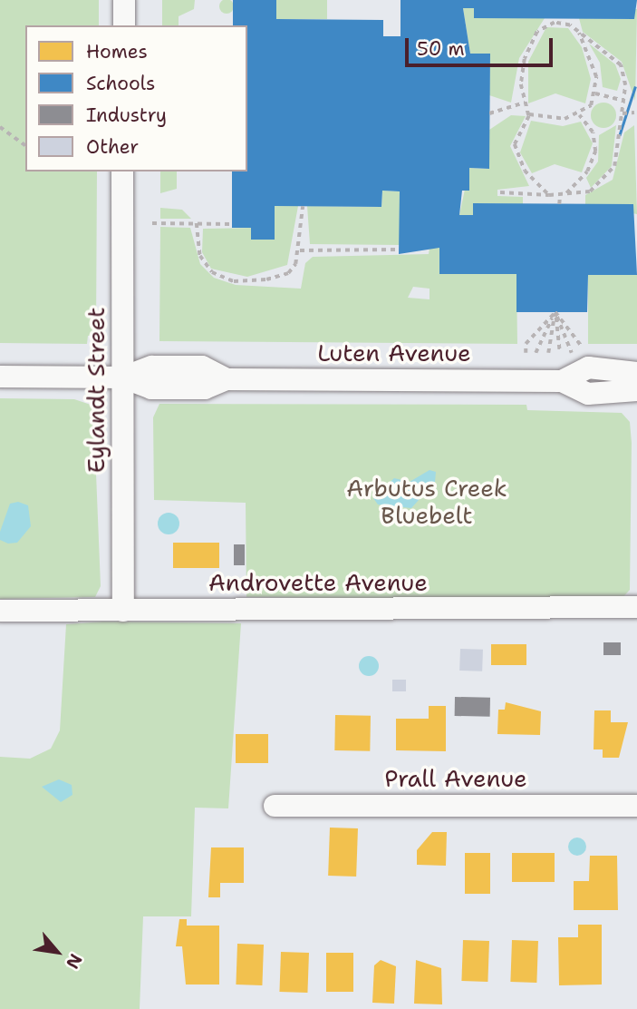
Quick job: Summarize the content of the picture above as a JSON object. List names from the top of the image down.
{
  "streets": {
    "street": [
      "Luten Avenue",
      "Eylandt Street",
      "Androvette Avenue",
      "Prall Avenue"
    ]
  },
  "crossings": [
    ["Luten Avenue", "Eylandt Street"],
    ["Eylandt Street", "Androvette Avenue"]
  ],
  "parks": ["Arbutus Creek Bluebelt"],
  "legend": [
    "Homes",
    "Schools",
    "Industry",
    "Other"
  ],
  "scale_bar": "50 m",
  "north": "bottom right"
}
